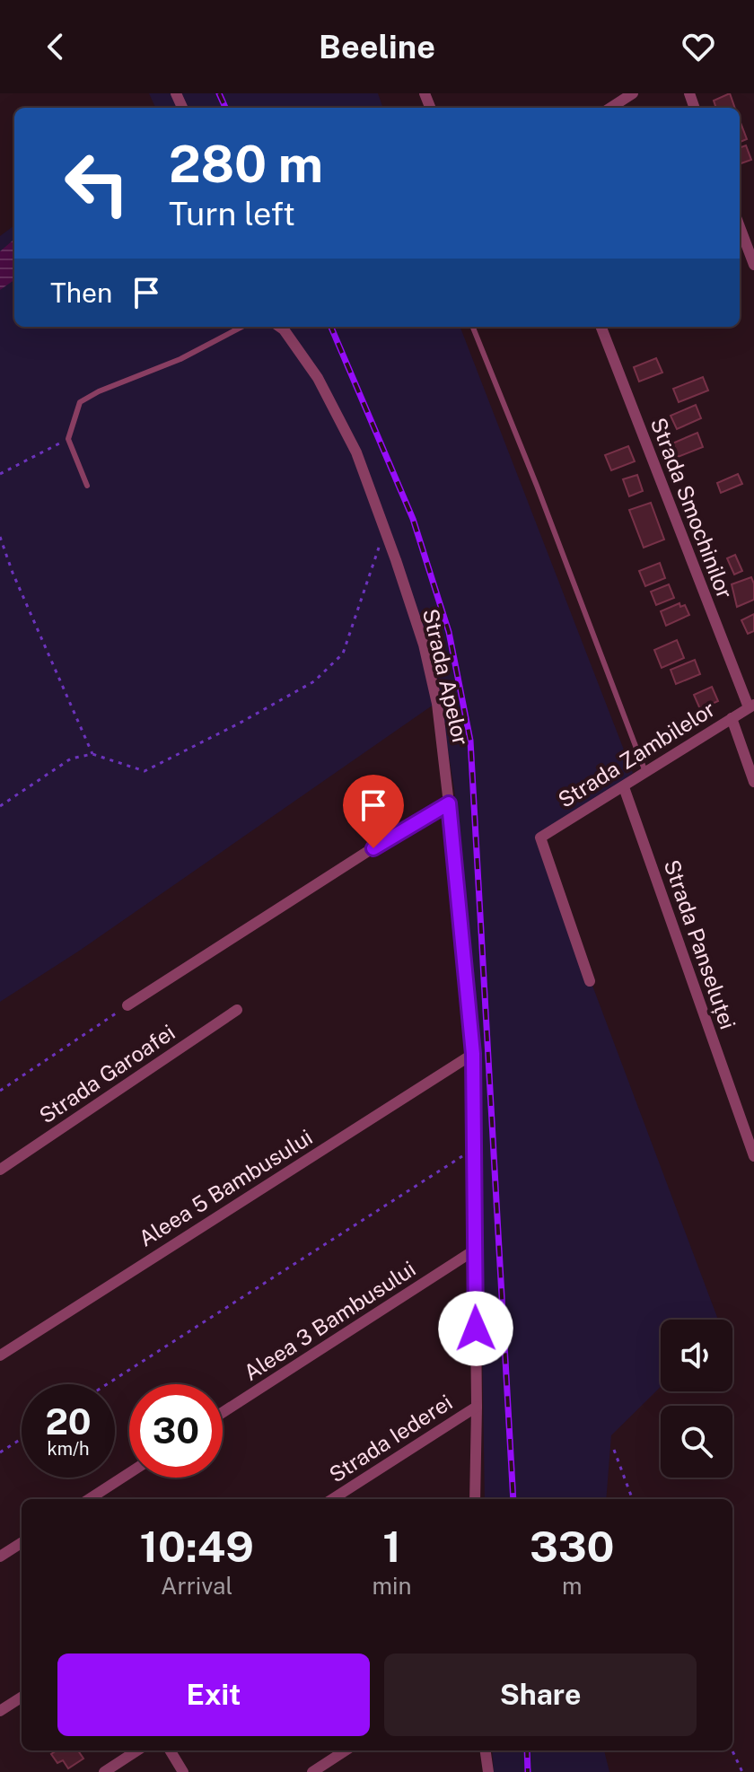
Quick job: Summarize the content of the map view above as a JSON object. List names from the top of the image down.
{
  "streets": {
    "street": [
      "Strada Smochinilor",
      "Strada Apelor",
      "Strada Zambilelor",
      "Strada Panseluței",
      "Strada Garoafei",
      "Aleea 5 Bambusului",
      "Aleea 3 Bambusului",
      "Strada Iederei"
    ]
  },
  "crossings": [
    ["Strada Smochinilor", "Strada Zambilelor"],
    ["Strada Apelor", "Aleea 5 Bambusului"],
    ["Strada Apelor", "Aleea 3 Bambusului"],
    ["Strada Apelor", "Strada Iederei"],
    ["Strada Zambilelor", "Strada Panseluței"]
  ],
  "page": {
    "header": "Beeline",
    "turn": ["280 m", "Turn left"],
    "then": "Then",
    "speed": "20 km/h",
    "limit": "30",
    "eta": [
      "10:49",
      "Arrival",
      "1",
      "min",
      "330",
      "m"
    ],
    "buttons": ["Exit", "Share"]
  }
}
